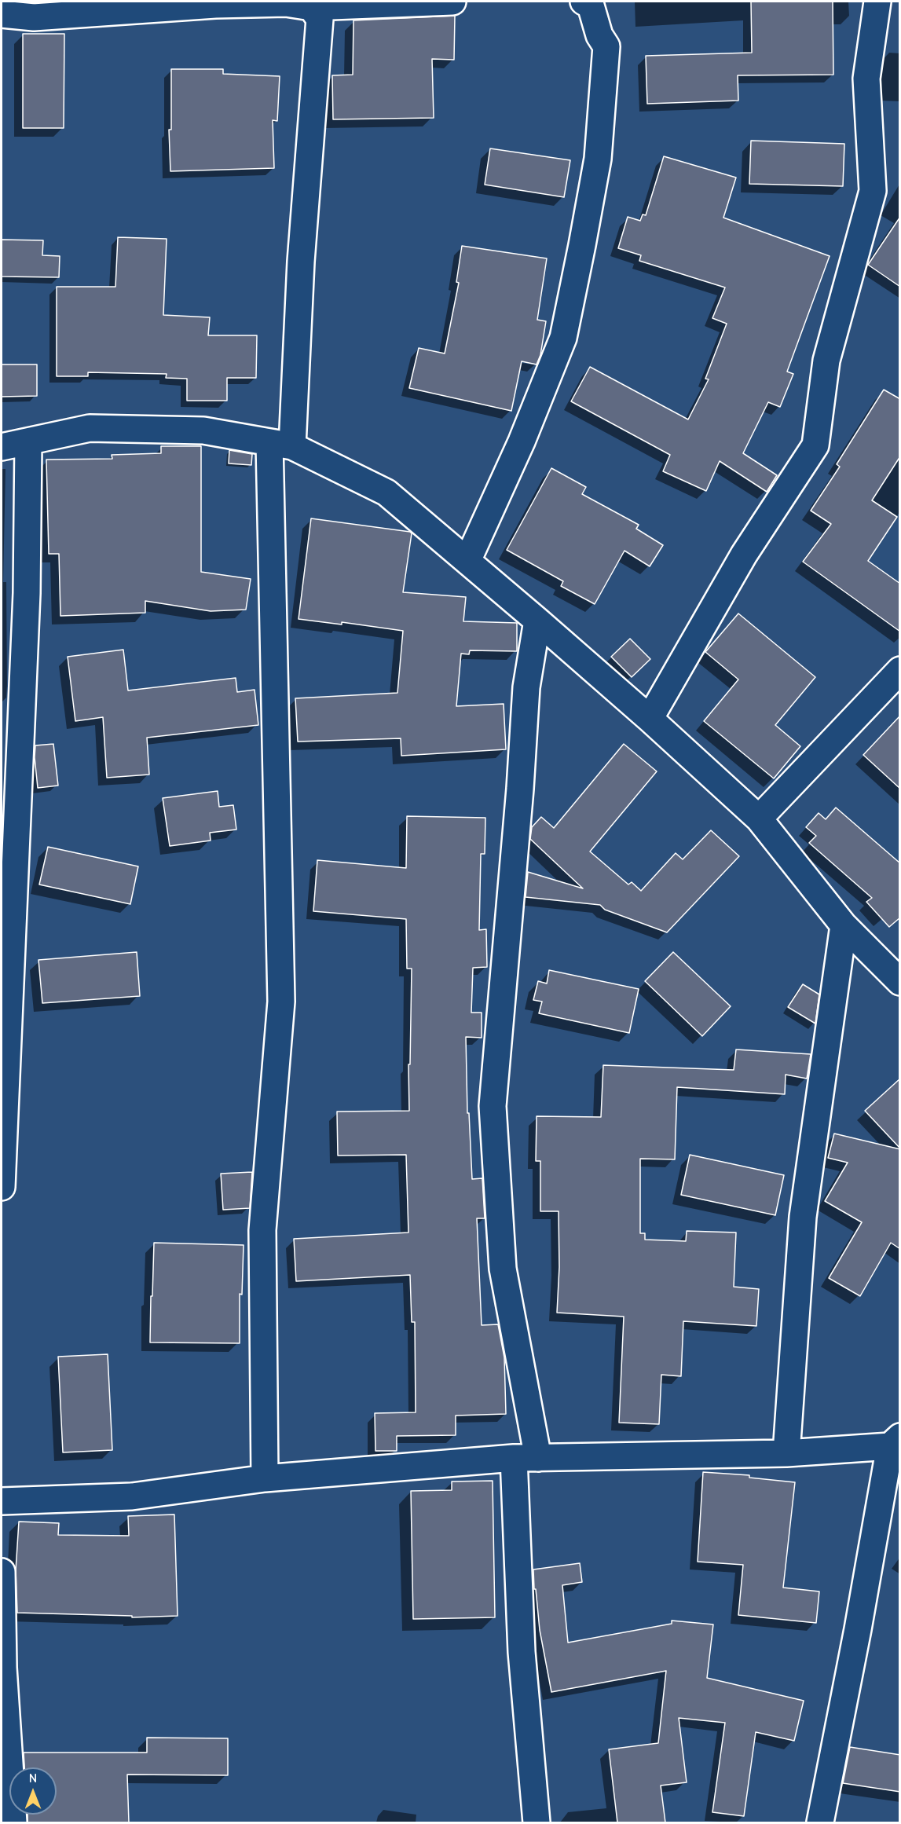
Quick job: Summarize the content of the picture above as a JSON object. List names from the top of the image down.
{
  "north": "top"
}
